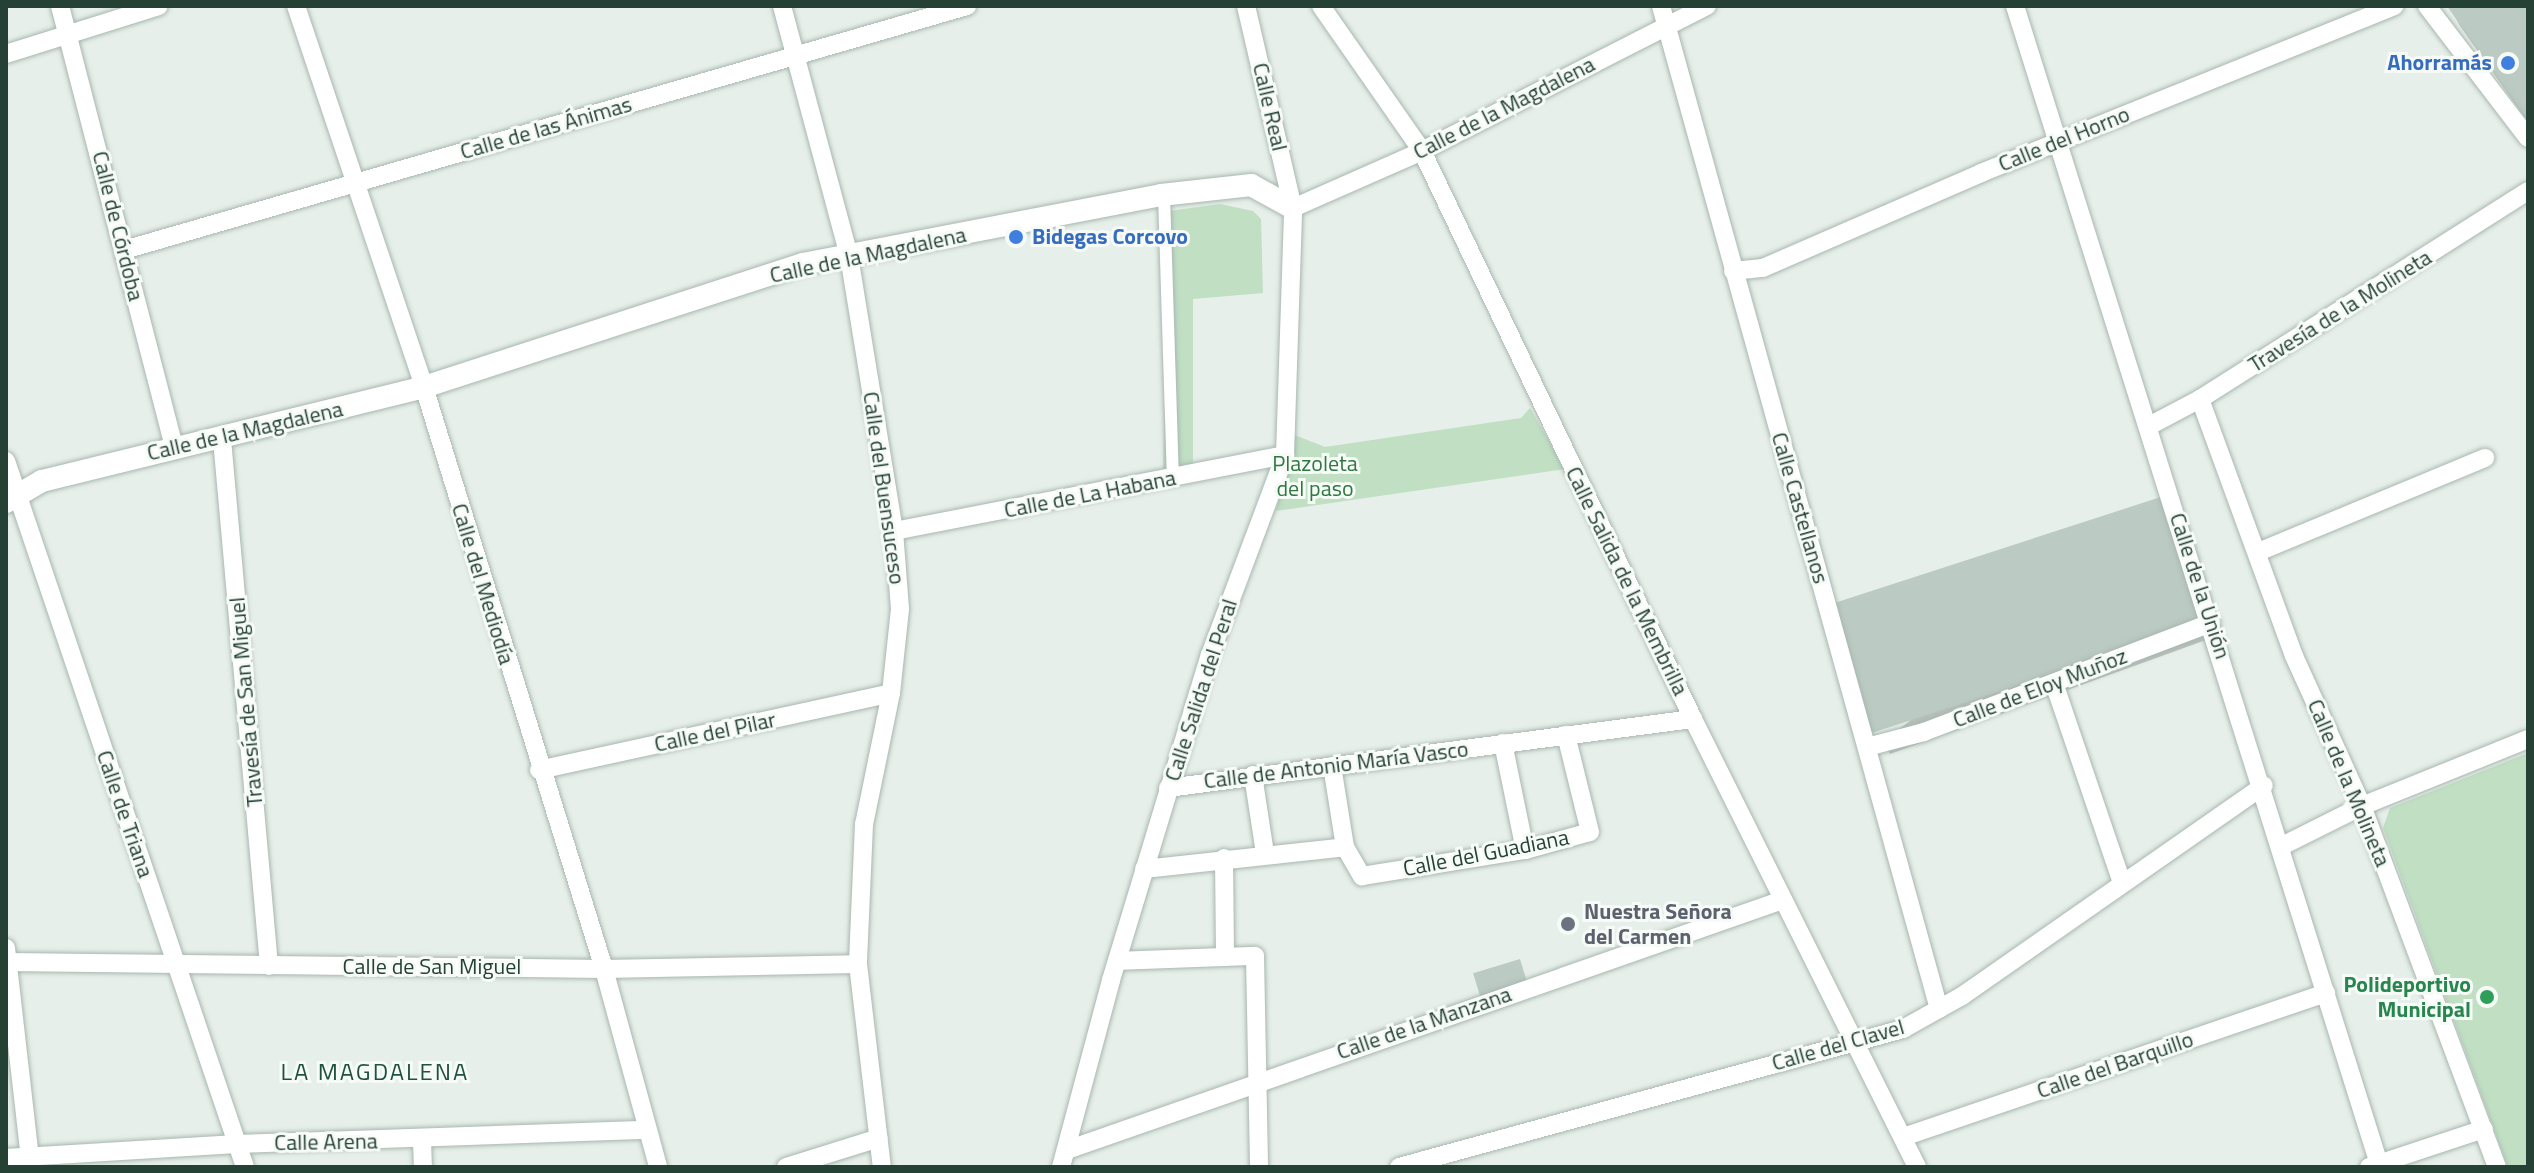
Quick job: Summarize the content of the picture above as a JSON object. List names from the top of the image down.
{
  "streets": {
    "street": [
      "Calle Real",
      "Calle de la Magdalena",
      "Calle de las Ánimas",
      "Calle del Horno",
      "Calle de Córdoba",
      "Travesía de la Molineta",
      "Calle del Buensuceso",
      "Calle de La Habana",
      "Calle Castellanos",
      "Calle Salida de la Membrilla",
      "Calle del Mediodía",
      "Calle de la Unión",
      "Calle de Eloy Muñoz",
      "Calle Salida del Peral",
      "Travesía de San Miguel",
      "Calle del Pilar",
      "Calle de Antonio María Vasco",
      "Calle de la Molineta",
      "Calle de Triana",
      "Calle del Guadiana",
      "Calle de San Miguel",
      "Calle de la Manzana",
      "Calle del Clavel",
      "Calle del Barquillo",
      "Calle Arena"
    ]
  },
  "crossings": [
    ["Calle Real", "Calle de la Magdalena"],
    ["Calle Real", "Calle Salida del Peral"],
    ["Calle de la Magdalena", "Calle de Córdoba"],
    ["Calle de la Magdalena", "Calle del Buensuceso"],
    ["Calle de la Magdalena", "Calle Castellanos"],
    ["Calle de la Magdalena", "Calle Salida de la Membrilla"],
    ["Calle de la Magdalena", "Calle del Mediodía"],
    ["Calle de la Magdalena", "Calle Salida del Peral"],
    ["Calle de la Magdalena", "Travesía de San Miguel"],
    ["Calle de la Magdalena", "Calle de Triana"],
    ["Calle de las Ánimas", "Calle de Córdoba"],
    ["Calle de las Ánimas", "Calle del Buensuceso"],
    ["Calle de las Ánimas", "Calle del Mediodía"],
    ["Calle del Horno", "Calle Castellanos"],
    ["Calle del Horno", "Calle de la Unión"],
    ["Travesía de la Molineta", "Calle de la Unión"],
    ["Travesía de la Molineta", "Calle de la Molineta"],
    ["Calle del Buensuceso", "Calle de La Habana"],
    ["Calle del Buensuceso", "Calle del Pilar"],
    ["Calle del Buensuceso", "Calle de San Miguel"],
    ["Calle de La Habana", "Calle Salida del Peral"],
    ["Calle Castellanos", "Calle de Eloy Muñoz"],
    ["Calle Castellanos", "Calle del Clavel"],
    ["Calle Salida de la Membrilla", "Calle de Antonio María Vasco"],
    ["Calle Salida de la Membrilla", "Calle de la Manzana"],
    ["Calle Salida de la Membrilla", "Calle del Clavel"],
    ["Calle Salida de la Membrilla", "Calle del Barquillo"],
    ["Calle del Mediodía", "Calle del Pilar"],
    ["Calle del Mediodía", "Calle de San Miguel"],
    ["Calle del Mediodía", "Calle Arena"],
    ["Calle de la Unión", "Calle de Eloy Muñoz"],
    ["Calle de la Unión", "Calle del Clavel"],
    ["Calle de la Unión", "Calle del Barquillo"],
    ["Calle Salida del Peral", "Calle de Antonio María Vasco"],
    ["Calle Salida del Peral", "Calle de la Manzana"],
    ["Travesía de San Miguel", "Calle de San Miguel"],
    ["Calle de Antonio María Vasco", "Calle del Guadiana"],
    ["Calle de Triana", "Calle de San Miguel"],
    ["Calle de Triana", "Calle Arena"]
  ],
  "districts": ["LA MAGDALENA"],
  "parks": ["Plazoleta del paso"],
  "places": [
    "Ahorramás",
    "Bidegas Corcovo",
    "Nuestra Señora del Carmen",
    "Polideportivo Municipal"
  ]
}
